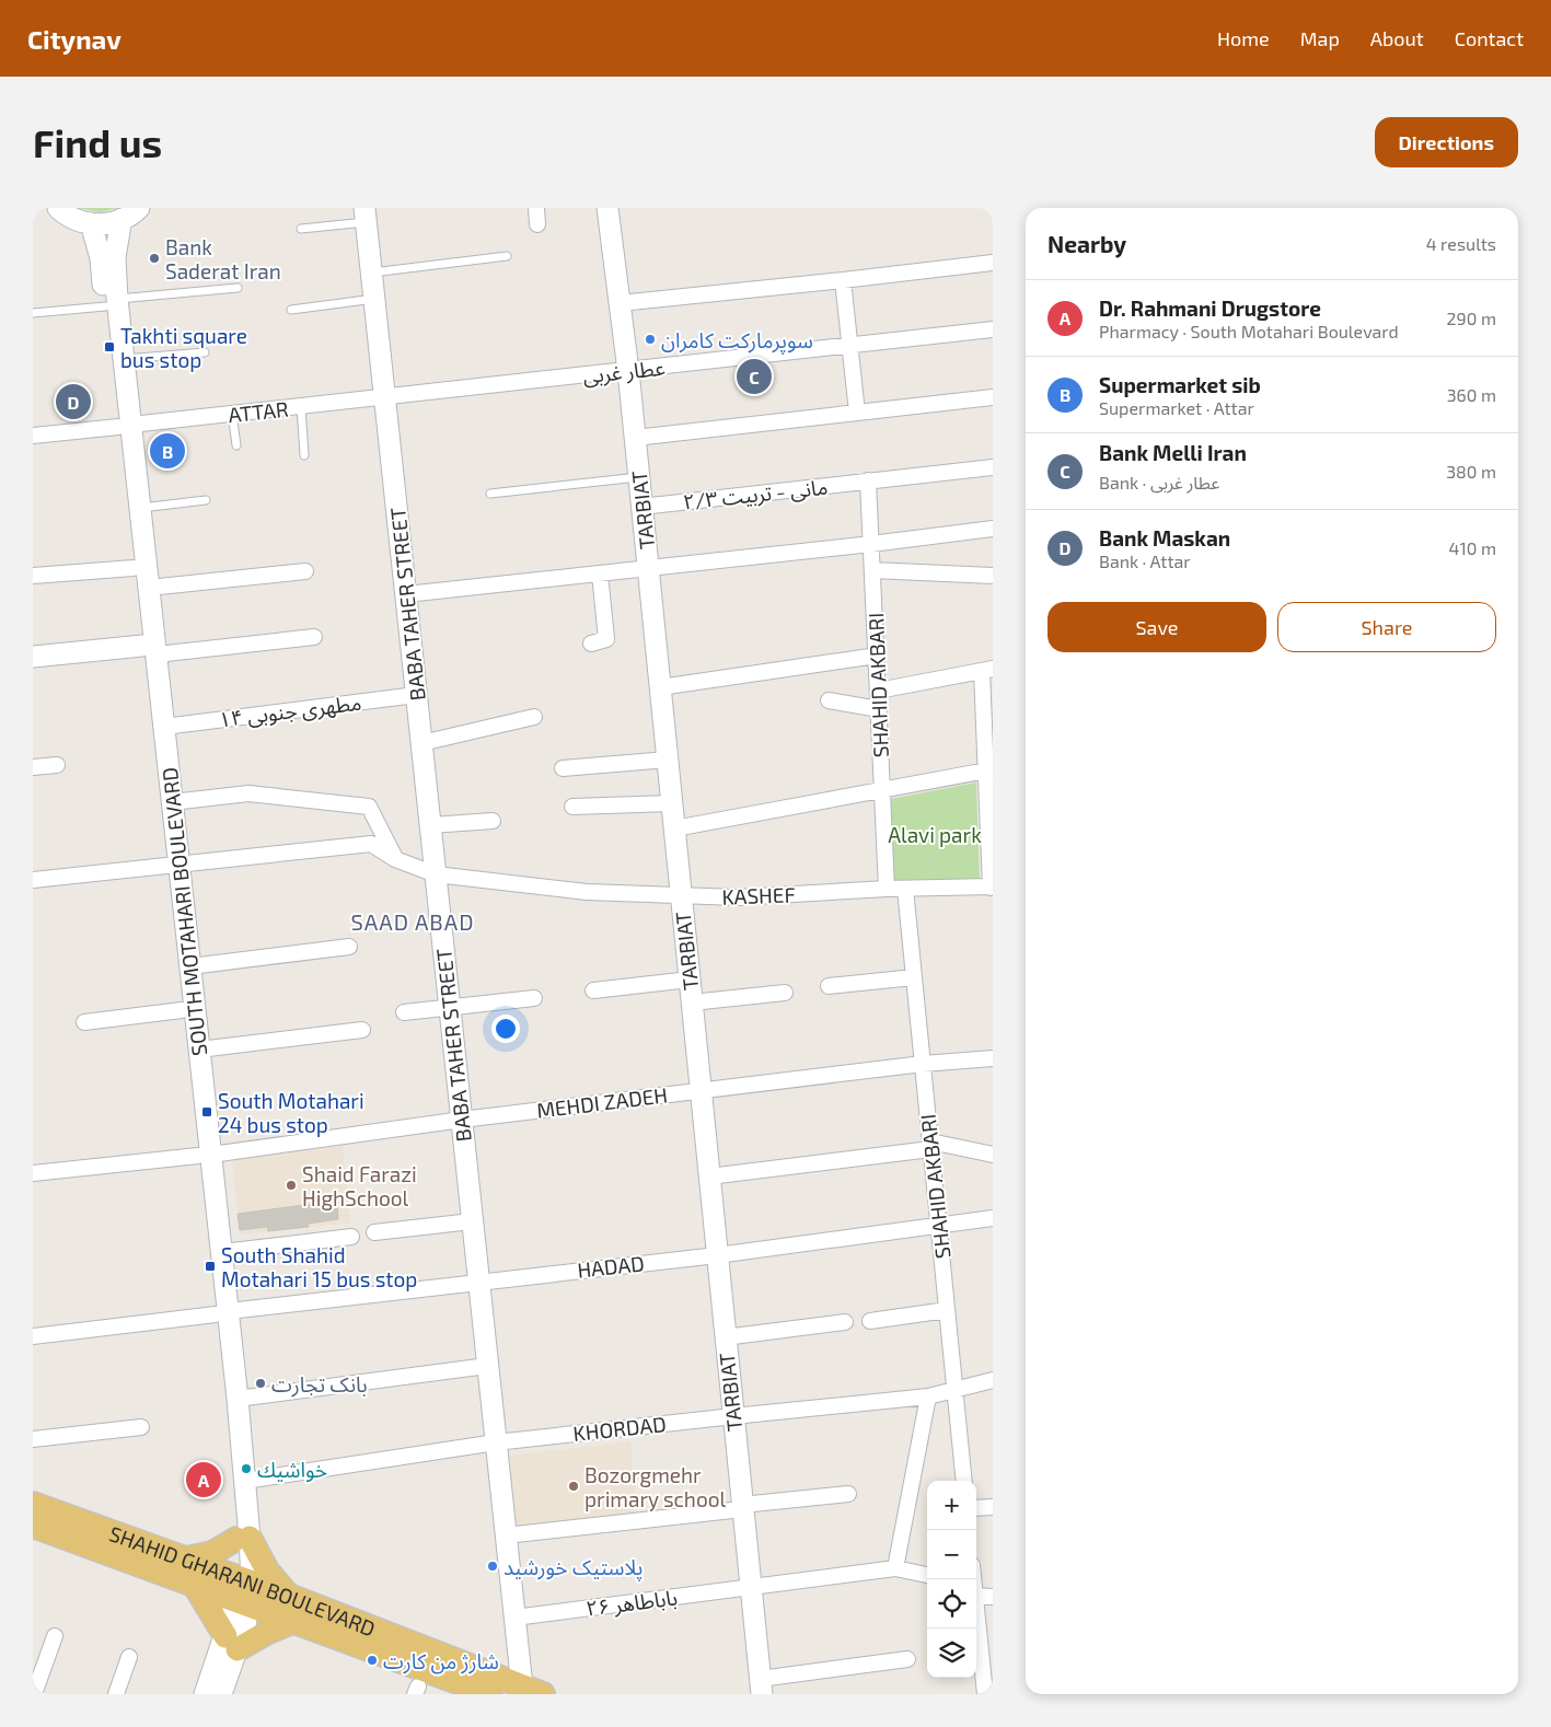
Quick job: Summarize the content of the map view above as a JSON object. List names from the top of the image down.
{
  "streets": {
    "main road": ["SHAHID GHARANI BOULEVARD"],
    "street": [
      "عطار غربی",
      "ATTAR",
      "مانی - تربیت ۲/۳",
      "TARBIAT",
      "BABA TAHER STREET",
      "SHAHID AKBARI",
      "مطهری جنوبی ۱۴",
      "KASHEF",
      "SOUTH MOTAHARI BOULEVARD",
      "MEHDI ZADEH",
      "HADAD",
      "KHORDAD",
      "باباطاهر ۲۶"
    ]
  },
  "crossings": [
    ["عطار غربی", "ATTAR"],
    ["عطار غربی", "TARBIAT"],
    ["عطار غربی", "BABA TAHER STREET"],
    ["ATTAR", "BABA TAHER STREET"],
    ["ATTAR", "SOUTH MOTAHARI BOULEVARD"],
    ["مانی - تربیت ۲/۳", "TARBIAT"],
    ["مانی - تربیت ۲/۳", "SHAHID AKBARI"],
    ["TARBIAT", "KASHEF"],
    ["TARBIAT", "MEHDI ZADEH"],
    ["TARBIAT", "HADAD"],
    ["TARBIAT", "KHORDAD"],
    ["TARBIAT", "باباطاهر ۲۶"],
    ["BABA TAHER STREET", "مطهری جنوبی ۱۴"],
    ["BABA TAHER STREET", "KASHEF"],
    ["BABA TAHER STREET", "MEHDI ZADEH"],
    ["BABA TAHER STREET", "HADAD"],
    ["BABA TAHER STREET", "KHORDAD"],
    ["BABA TAHER STREET", "SHAHID GHARANI BOULEVARD"],
    ["BABA TAHER STREET", "باباطاهر ۲۶"],
    ["SHAHID AKBARI", "KASHEF"],
    ["SHAHID AKBARI", "MEHDI ZADEH"],
    ["SHAHID AKBARI", "HADAD"],
    ["SHAHID AKBARI", "KHORDAD"],
    ["مطهری جنوبی ۱۴", "SOUTH MOTAHARI BOULEVARD"],
    ["KASHEF", "SOUTH MOTAHARI BOULEVARD"],
    ["SOUTH MOTAHARI BOULEVARD", "MEHDI ZADEH"],
    ["SOUTH MOTAHARI BOULEVARD", "HADAD"],
    ["SOUTH MOTAHARI BOULEVARD", "KHORDAD"],
    ["SOUTH MOTAHARI BOULEVARD", "SHAHID GHARANI BOULEVARD"]
  ],
  "districts": ["SAAD ABAD"],
  "parks": ["Alavi park"],
  "places": {
    "other": [
      "Bank Saderat Iran",
      "سوپرمارکت کامران",
      "Shaid Farazi HighSchool",
      "بانک تجارت",
      "خواشيك",
      "Bozorgmehr primary school",
      "پلاستیک خورشید",
      "شارژ من کارت"
    ],
    "transit": ["Takhti square bus stop", "South Motahari 24 bus stop", "South Shahid Motahari 15 bus stop"]
  },
  "page": {
    "header": "Citynav",
    "nav": [
      "Home",
      "Map",
      "About",
      "Contact"
    ],
    "buttons": [
      "Directions",
      ["Save", "Share"]
    ],
    "title": "Find us",
    "heading": ["Nearby", "4 results"],
    "list": [
      {
        "mark": "A",
        "name": "Dr. Rahmani Drugstore",
        "note": "Pharmacy · South Motahari Boulevard",
        "value": "290 m"
      },
      {
        "mark": "B",
        "name": "Supermarket sib",
        "note": "Supermarket · Attar",
        "value": "360 m"
      },
      {
        "mark": "C",
        "name": "Bank Melli Iran",
        "note": "Bank · عطار غربی",
        "value": "380 m"
      },
      {
        "mark": "D",
        "name": "Bank Maskan",
        "note": "Bank · Attar",
        "value": "410 m"
      }
    ],
    "pins": [
      "C",
      "D",
      "B",
      "A"
    ],
    "map_buttons": ["+", "−"]
  }
}
